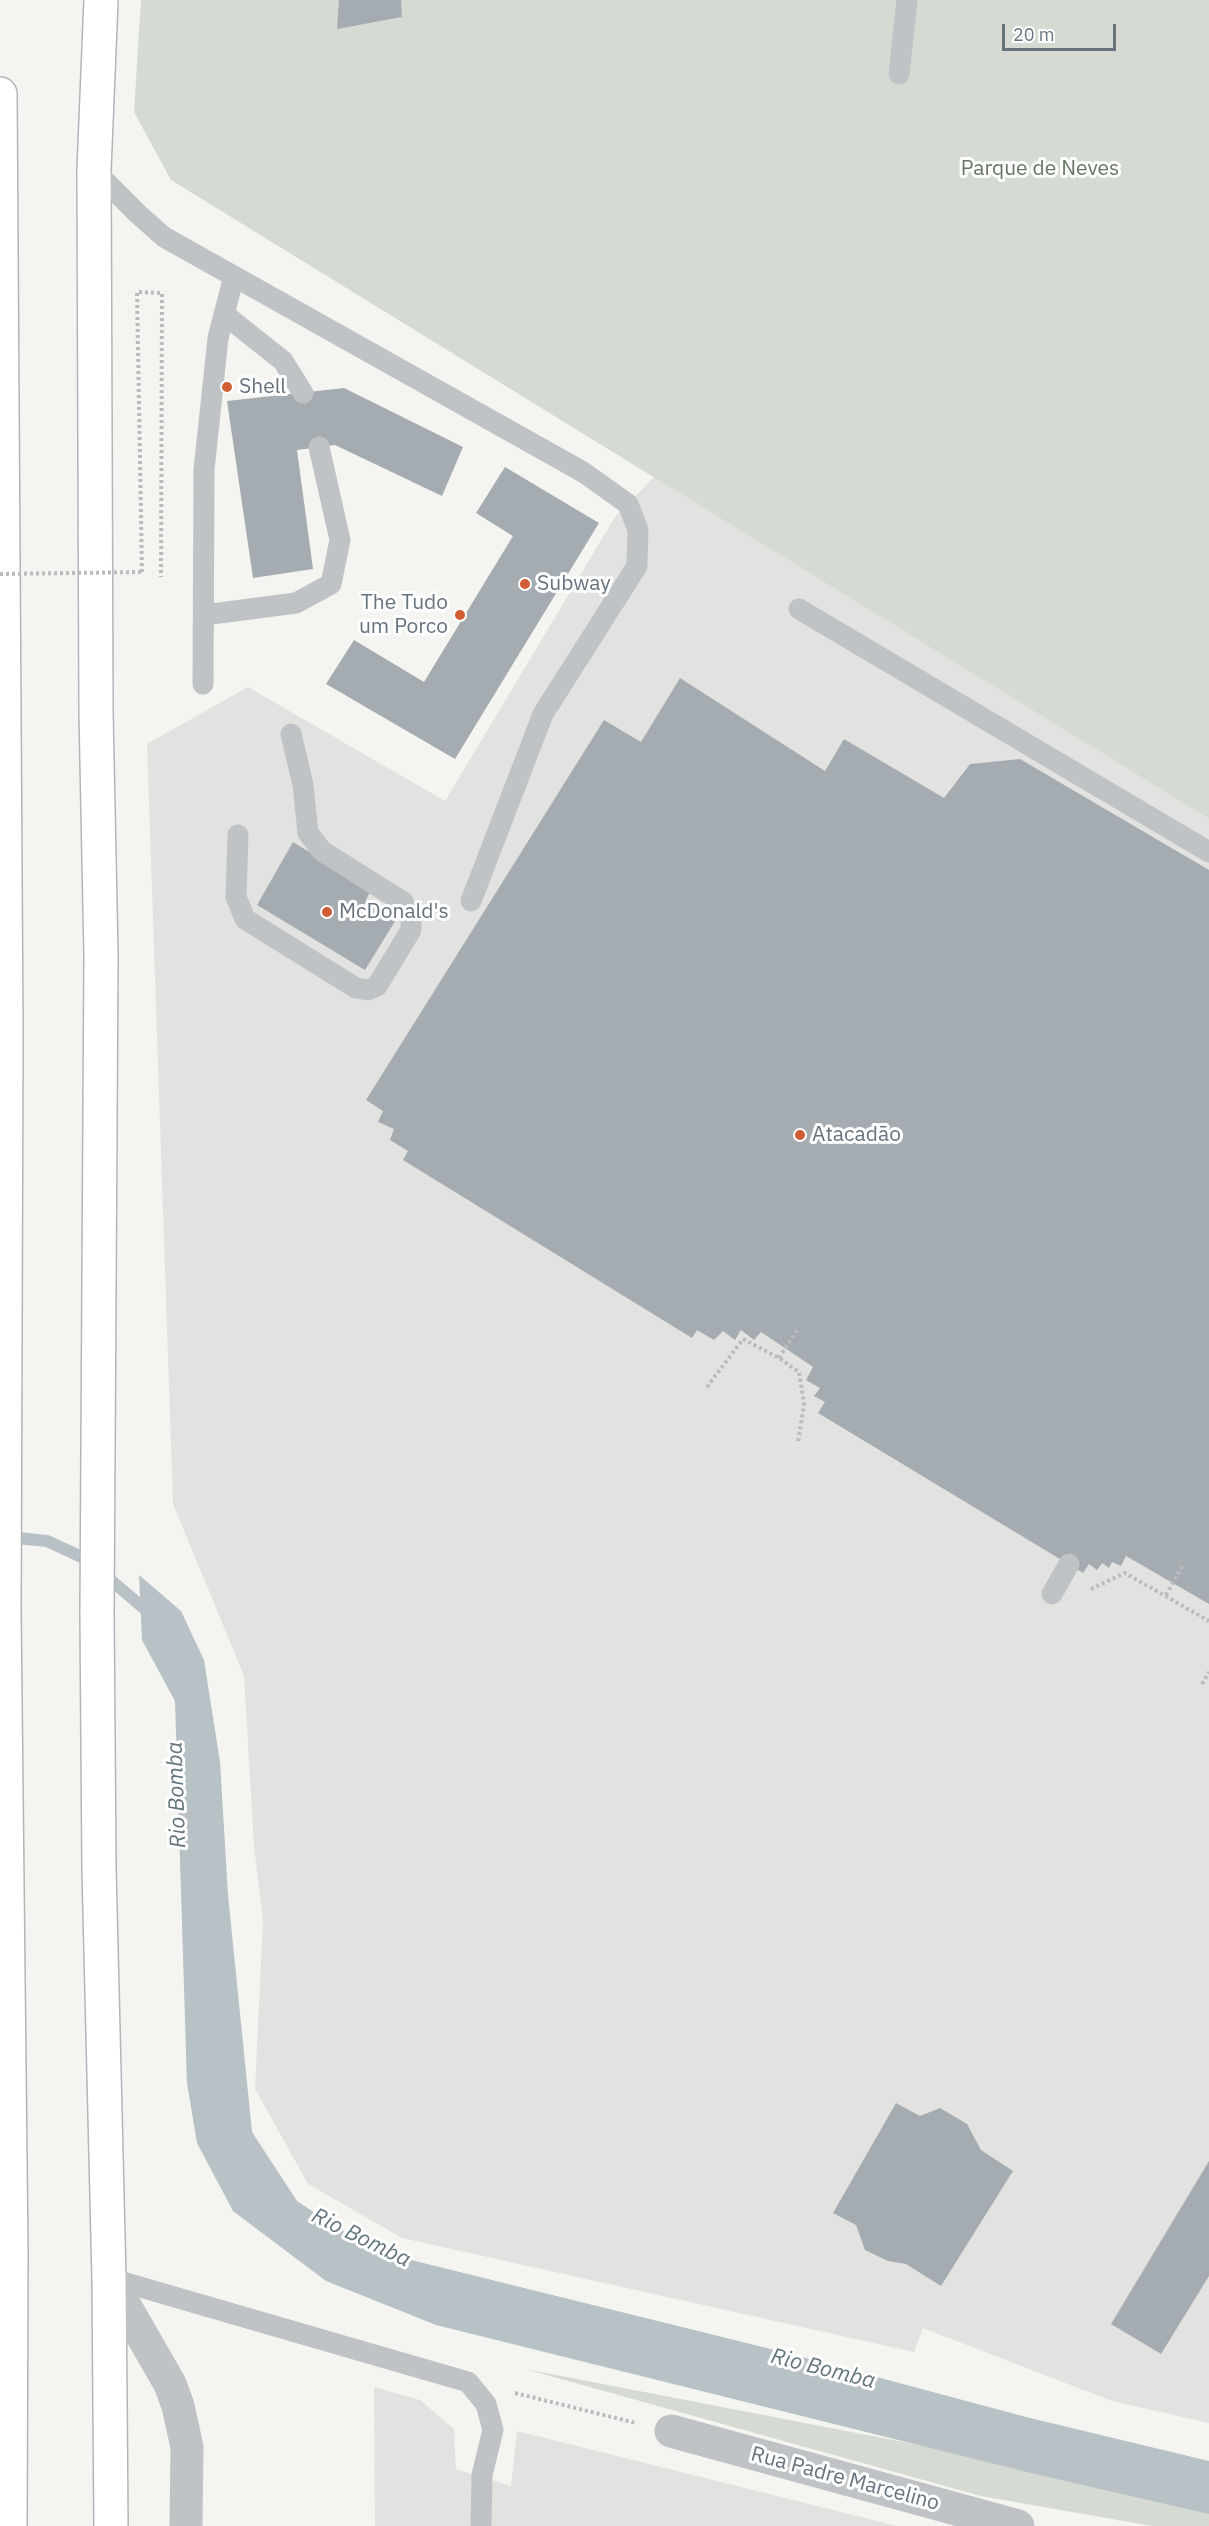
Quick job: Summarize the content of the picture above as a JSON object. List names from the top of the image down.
{
  "streets": {
    "street": ["Rua Padre Marcelino"]
  },
  "water": ["Rio Bomba"],
  "parks": ["Parque de Neves"],
  "places": [
    "Shell",
    "Subway",
    "The Tudo um Porco",
    "McDonald's",
    "Atacadão"
  ],
  "scale_bar": "20 m"
}
